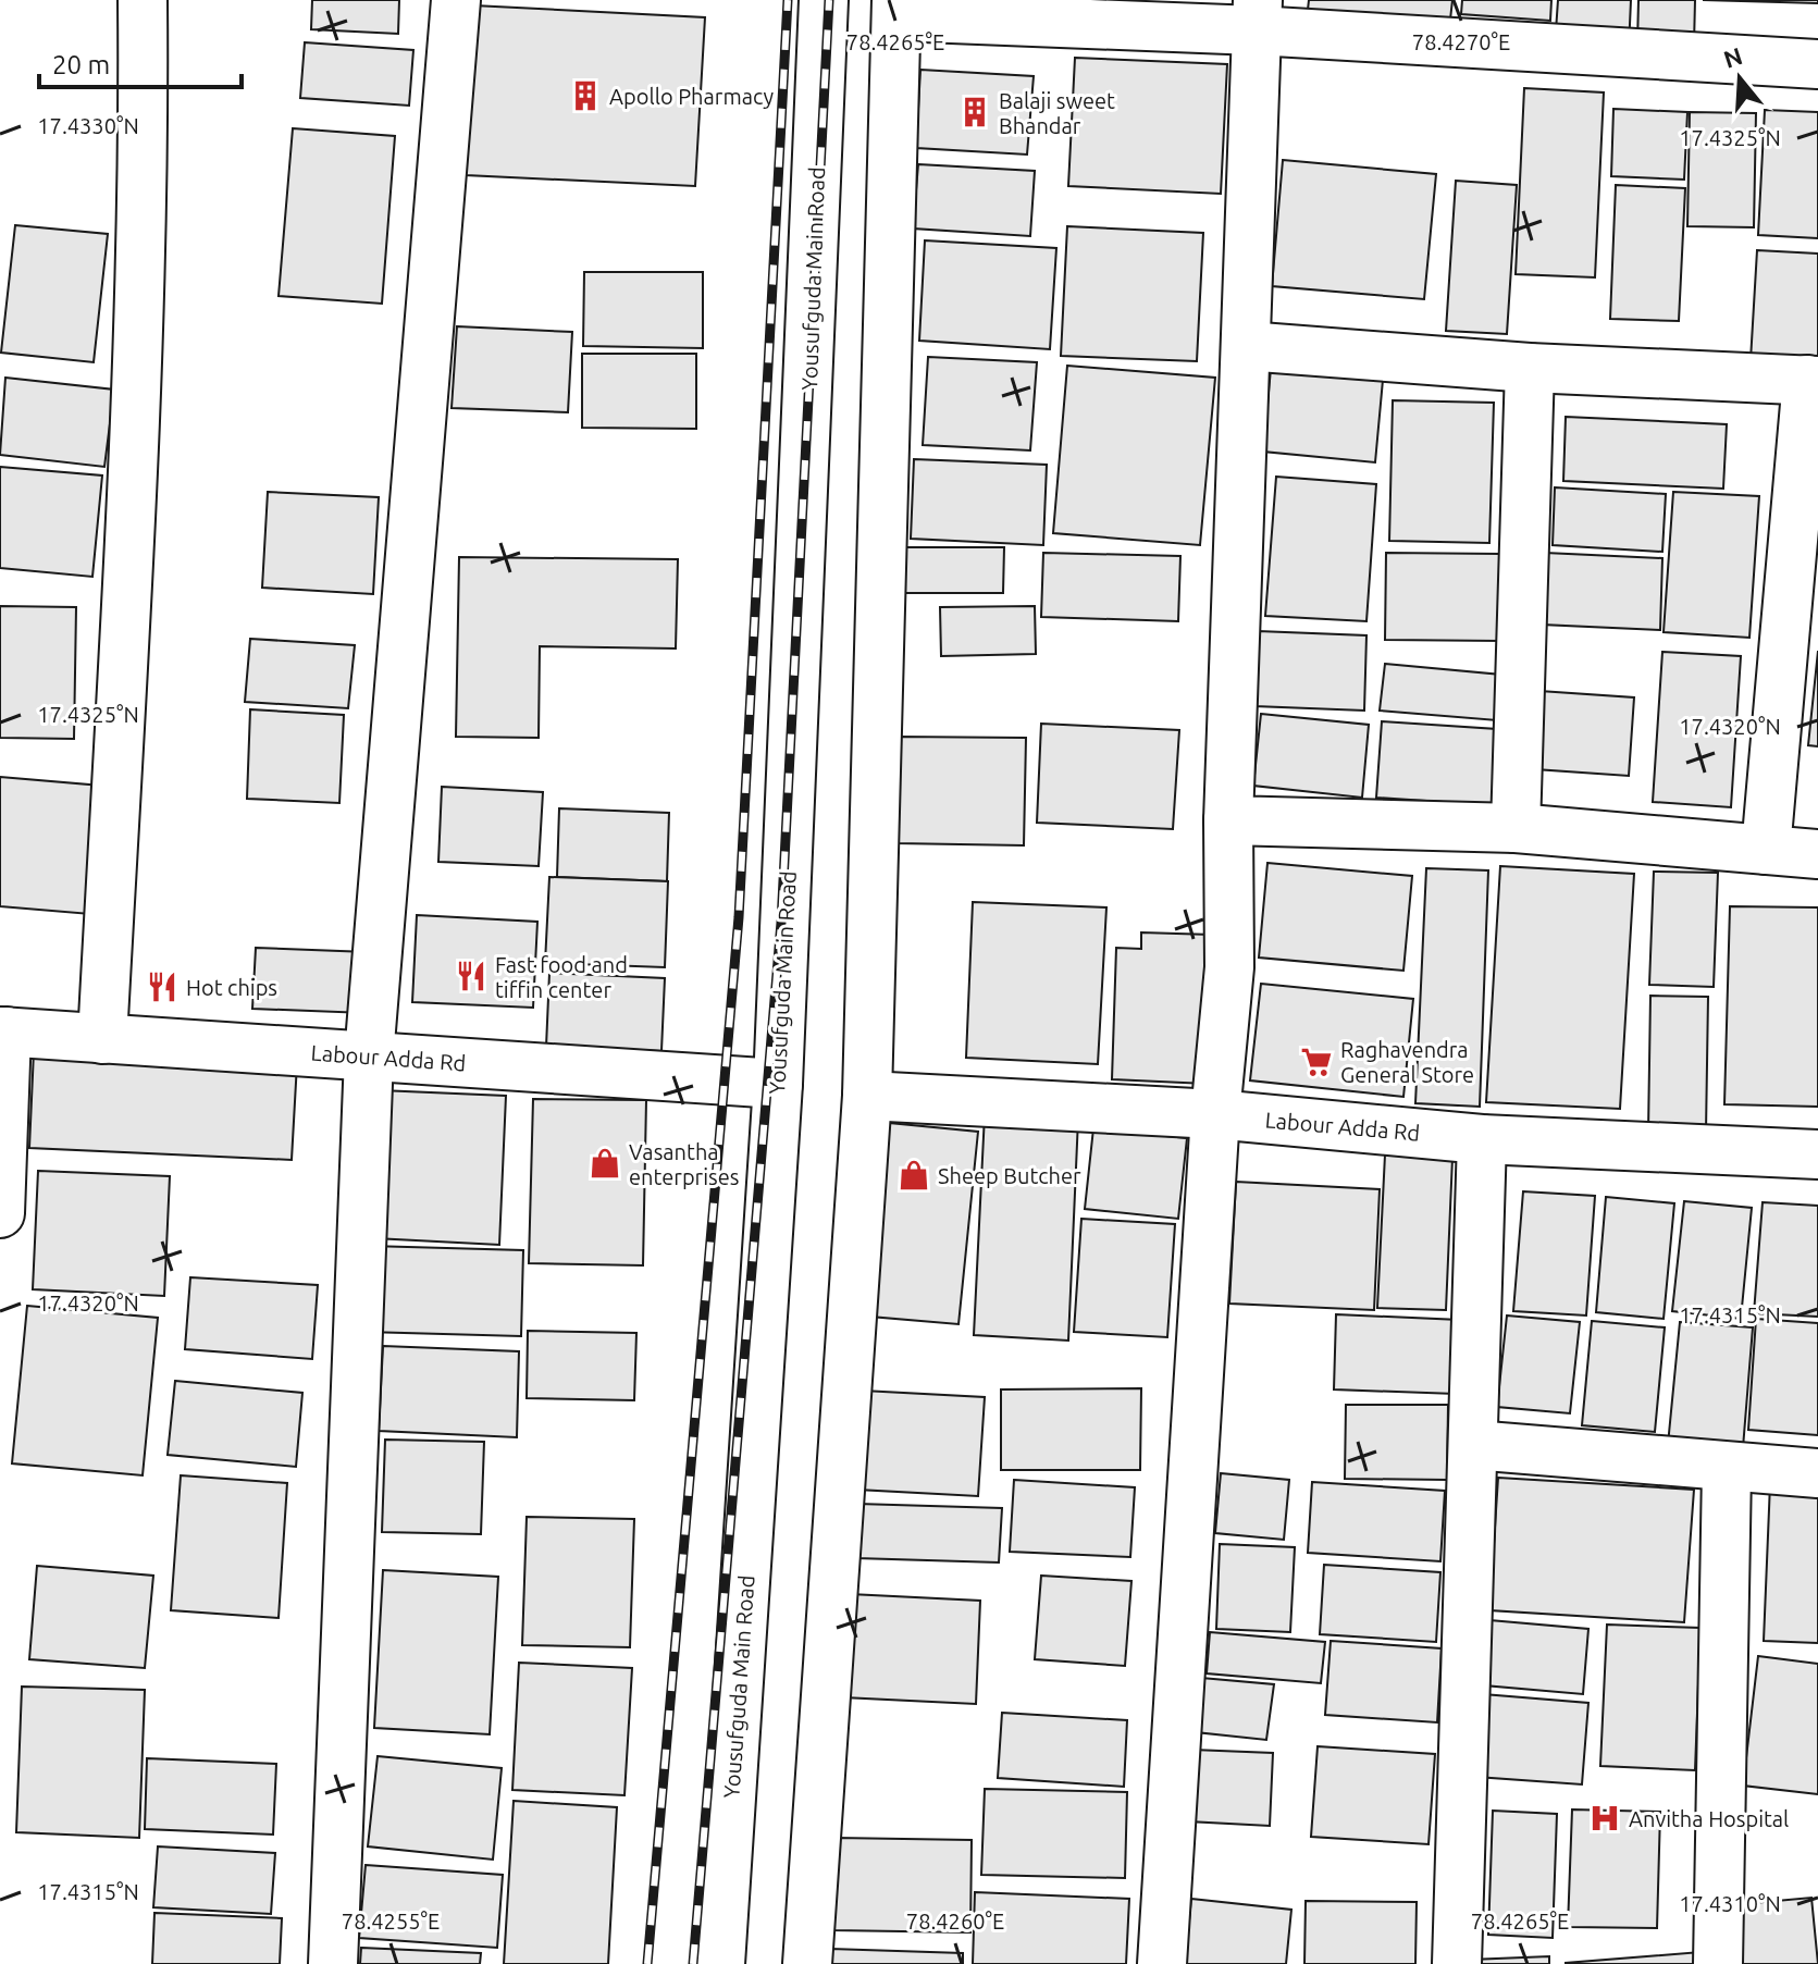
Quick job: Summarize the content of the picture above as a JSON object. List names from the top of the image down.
{
  "streets": {
    "street": ["Yousufguda Main Road", "Labour Adda Rd"]
  },
  "crossings": [
    ["Yousufguda Main Road", "Labour Adda Rd"]
  ],
  "places": {
    "building": ["Apollo Pharmacy", "Balaji sweet Bhandar"],
    "restaurant": ["Fast food and tiffin center", "Hot chips"],
    "supermarket": ["Raghavendra General Store"],
    "shop": ["Vasantha enterprises", "Sheep Butcher"],
    "hospital": ["Anvitha Hospital"]
  },
  "scale_bar": "20 m",
  "north": "top",
  "coordinates": [
    "78.4265°E",
    "78.4270°E",
    "17.4330°N",
    "17.4325°N",
    "17.4320°N",
    "17.4315°N",
    "17.4310°N",
    "78.4255°E",
    "78.4260°E"
  ]
}
